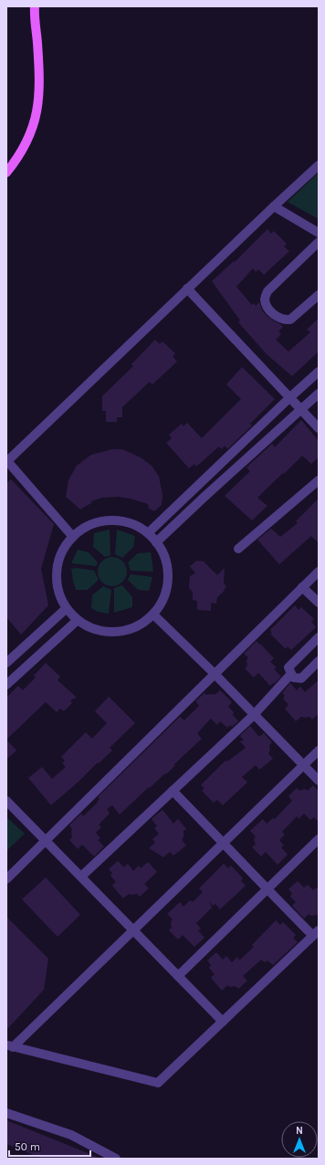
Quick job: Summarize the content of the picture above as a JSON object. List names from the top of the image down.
{
  "scale_bar": "50 m",
  "north": "top"
}
